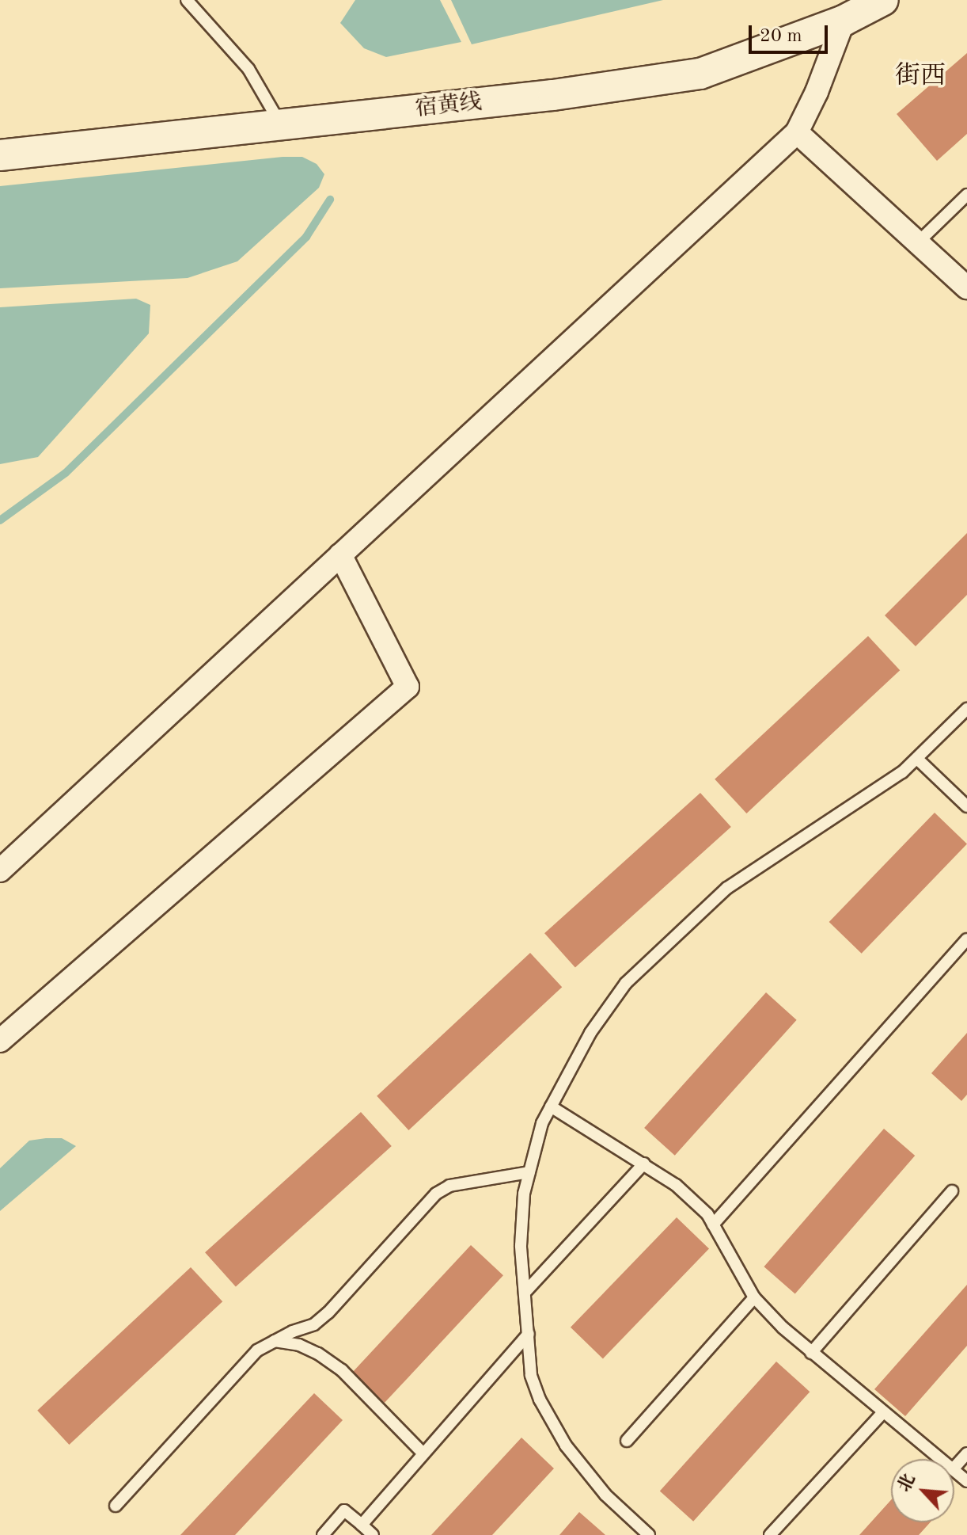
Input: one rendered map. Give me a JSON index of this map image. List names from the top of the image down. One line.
{"streets":{"main road":["宿黄线"]},"districts":["街西"],"scale_bar":"20 m","north":"top left"}
